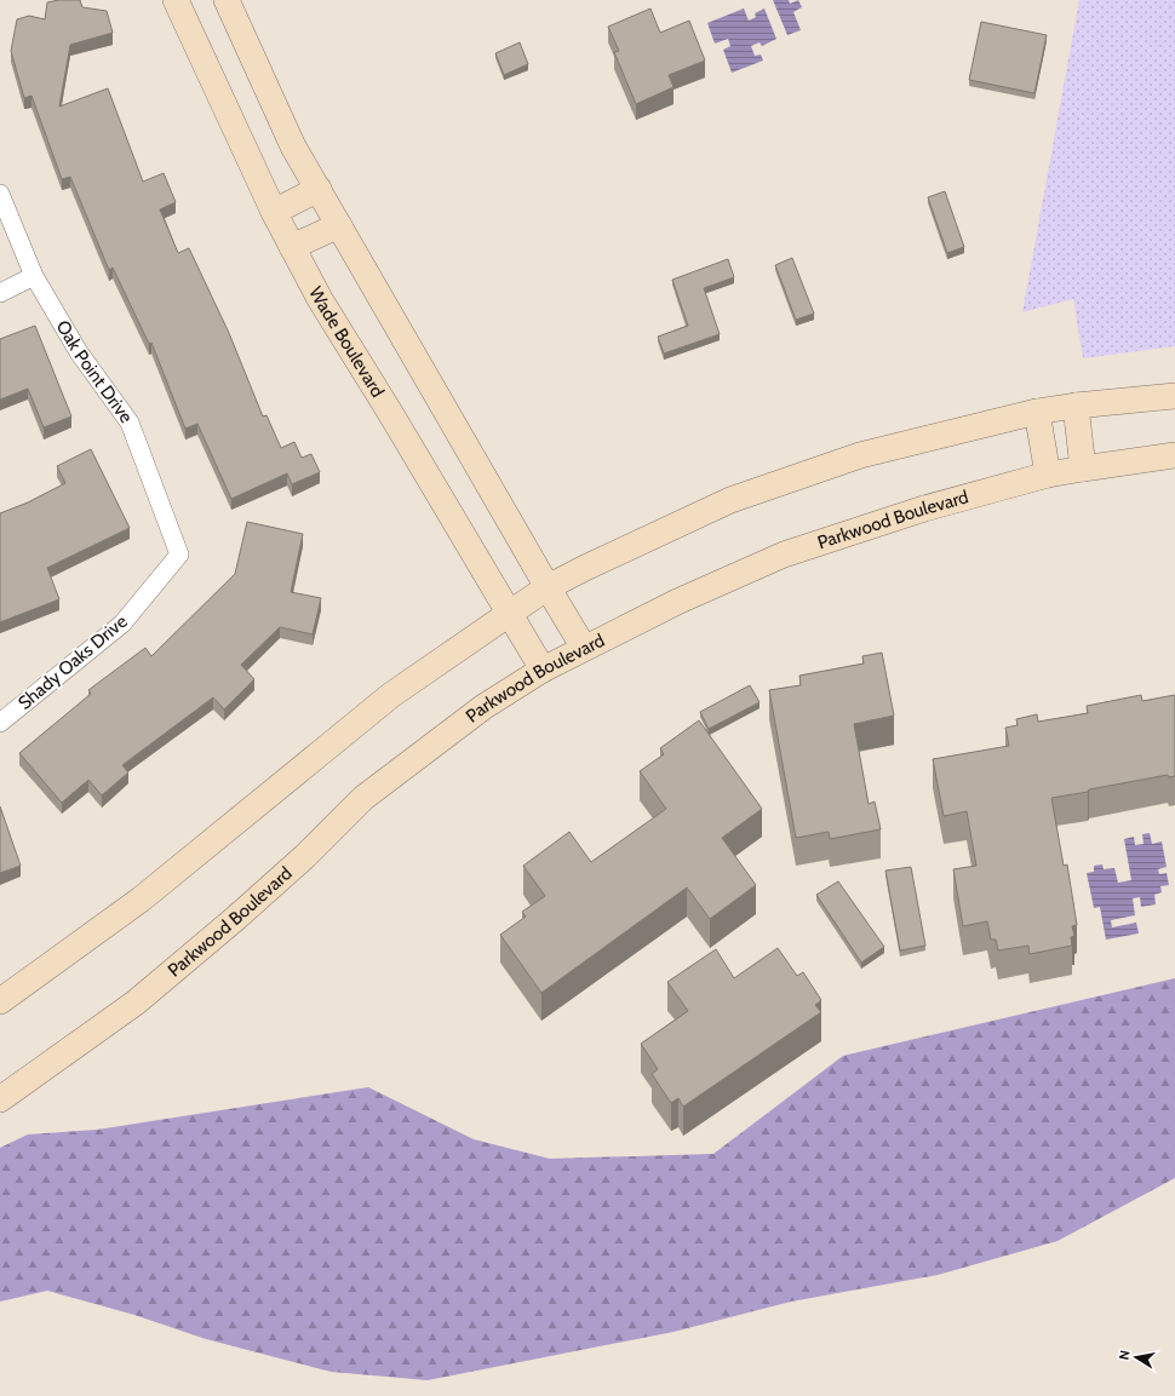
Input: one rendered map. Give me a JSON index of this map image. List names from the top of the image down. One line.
{"streets":{"main road":["Wade Boulevard","Parkwood Boulevard"],"street":["Oak Point Drive","Shady Oaks Drive"]},"crossings":[["Wade Boulevard","Parkwood Boulevard"],["Oak Point Drive","Shady Oaks Drive"]],"north":"left"}
